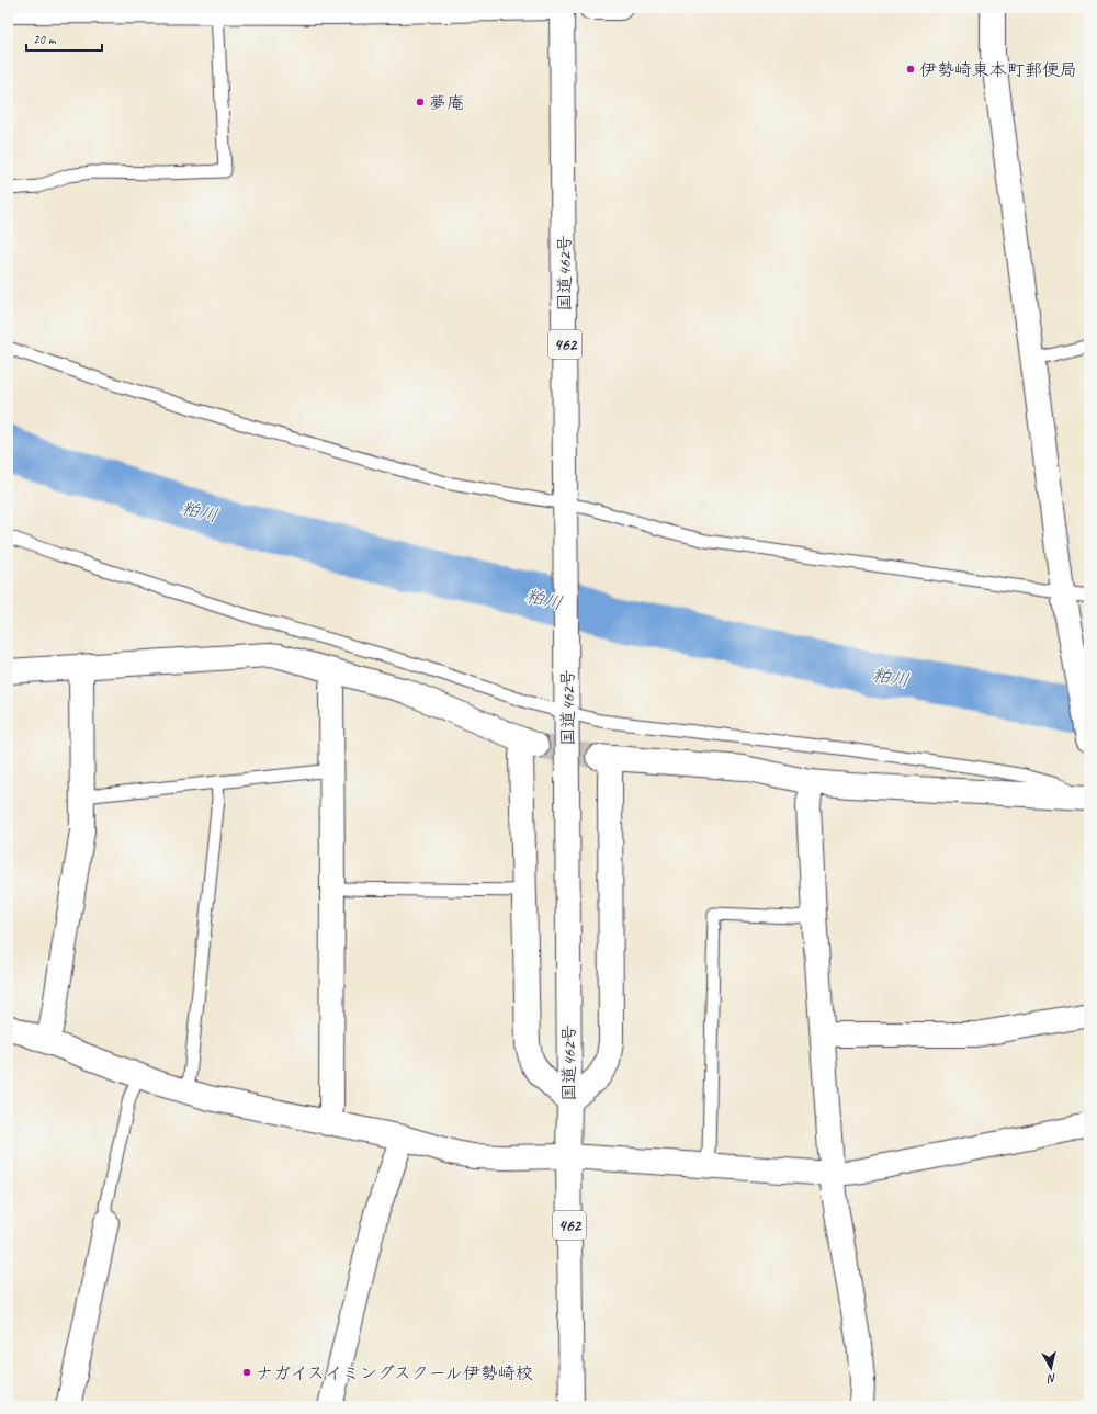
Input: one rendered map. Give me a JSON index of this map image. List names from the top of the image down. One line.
{"streets":{"main road":["国道462号","462"]},"water":["粕川"],"places":["伊勢崎東本町郵便局","夢庵","ナガイスイミングスクール伊勢崎校"],"scale_bar":"20 m","north":"bottom"}
